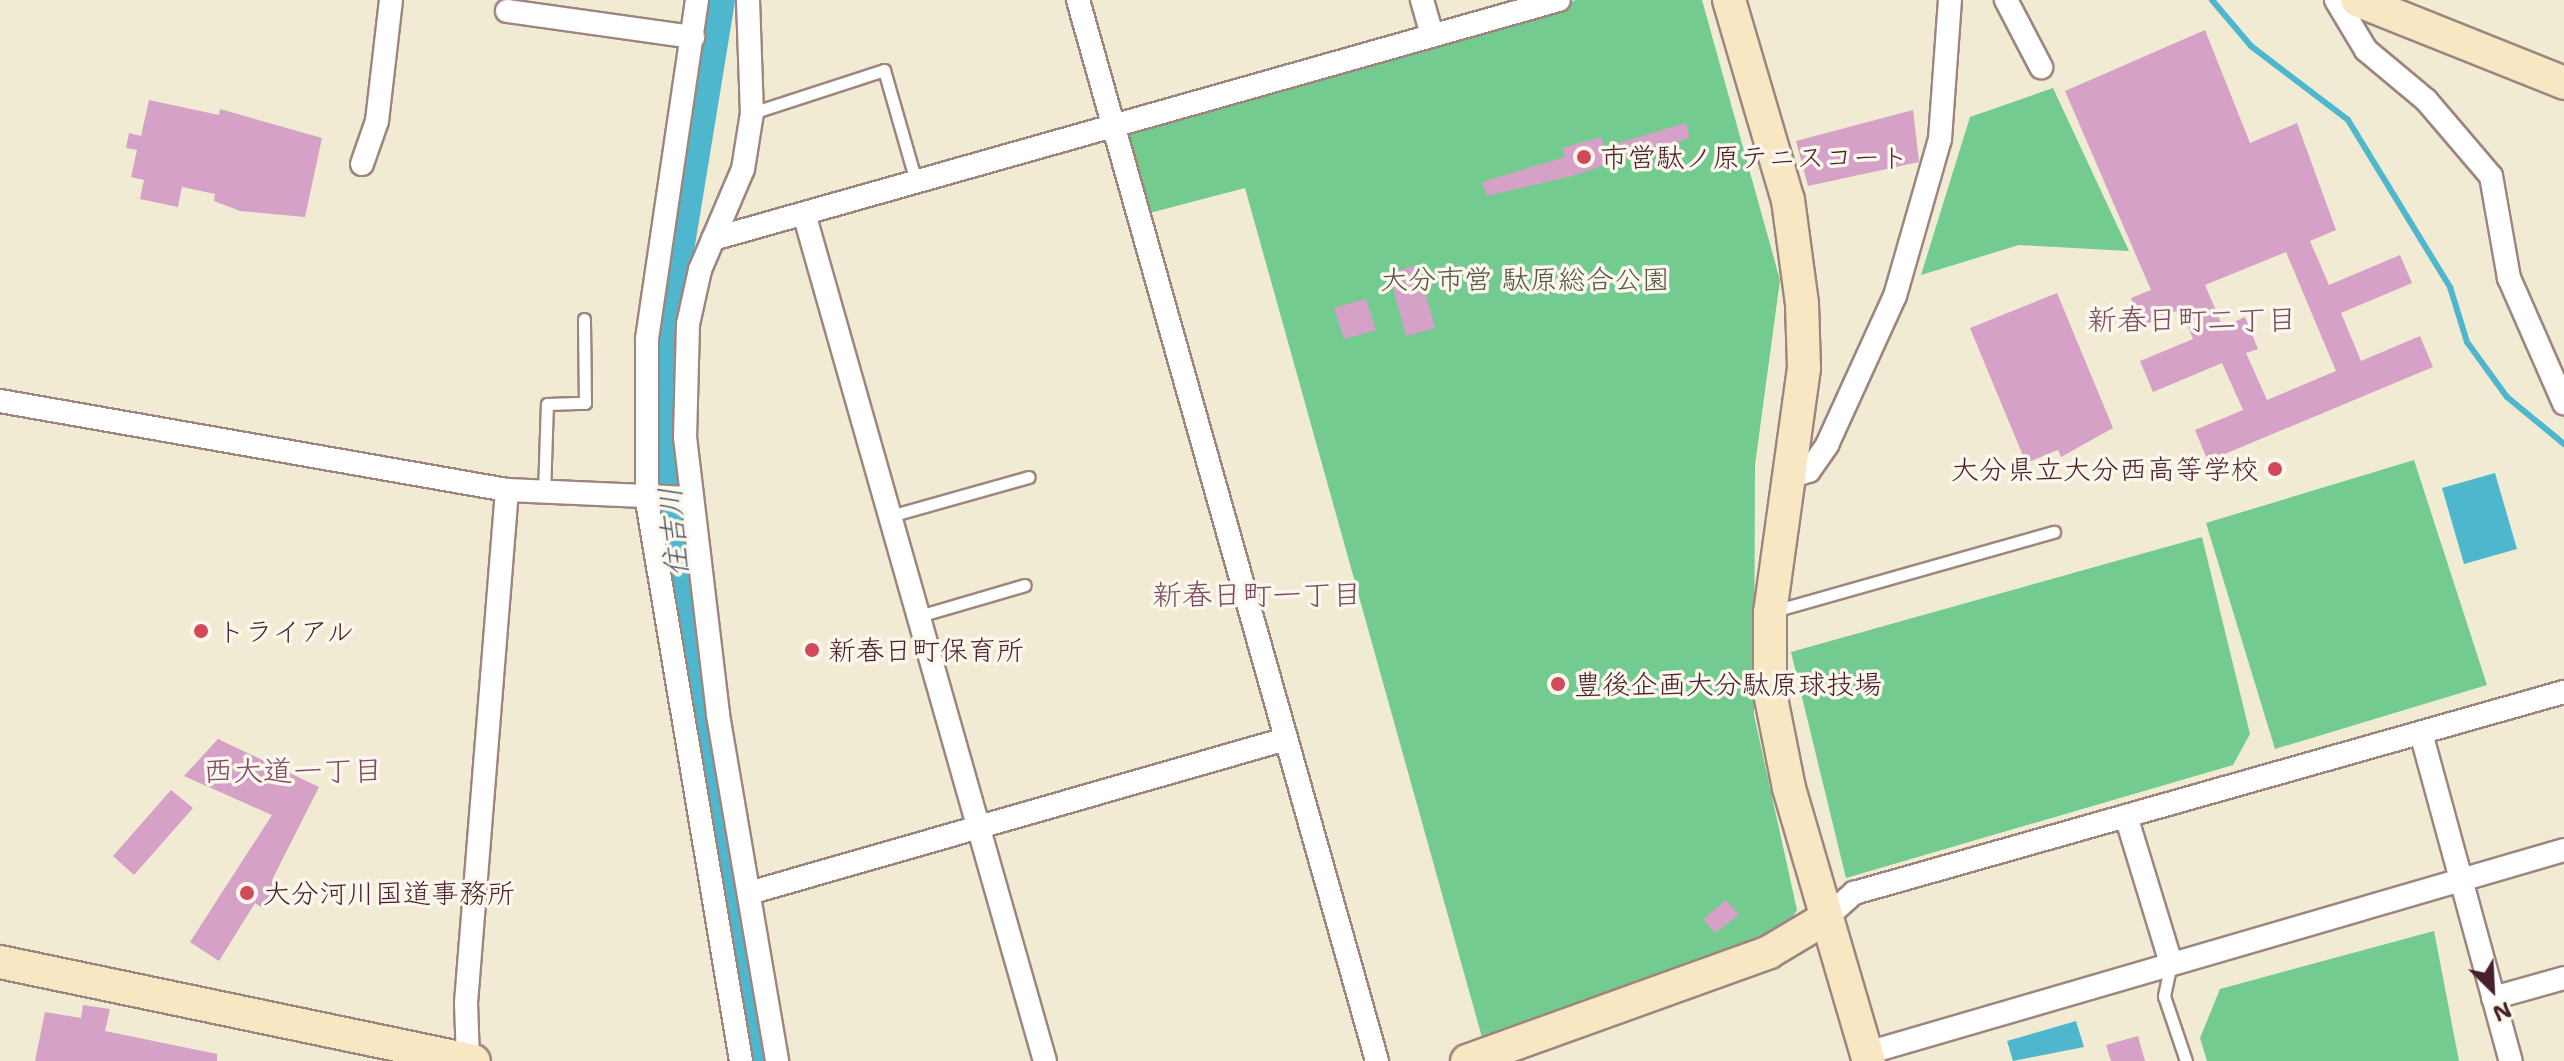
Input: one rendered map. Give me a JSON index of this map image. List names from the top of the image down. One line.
{"districts":["新春日町二丁目","新春日町一丁目","西大道一丁目"],"water":["住吉川"],"parks":["大分市営 駄原総合公園"],"places":["市営駄ノ原テニスコート","大分県立大分西高等学校","トライアル","新春日町保育所","豊後企画大分駄原球技場","大分河川国道事務所"],"north":"bottom right"}
